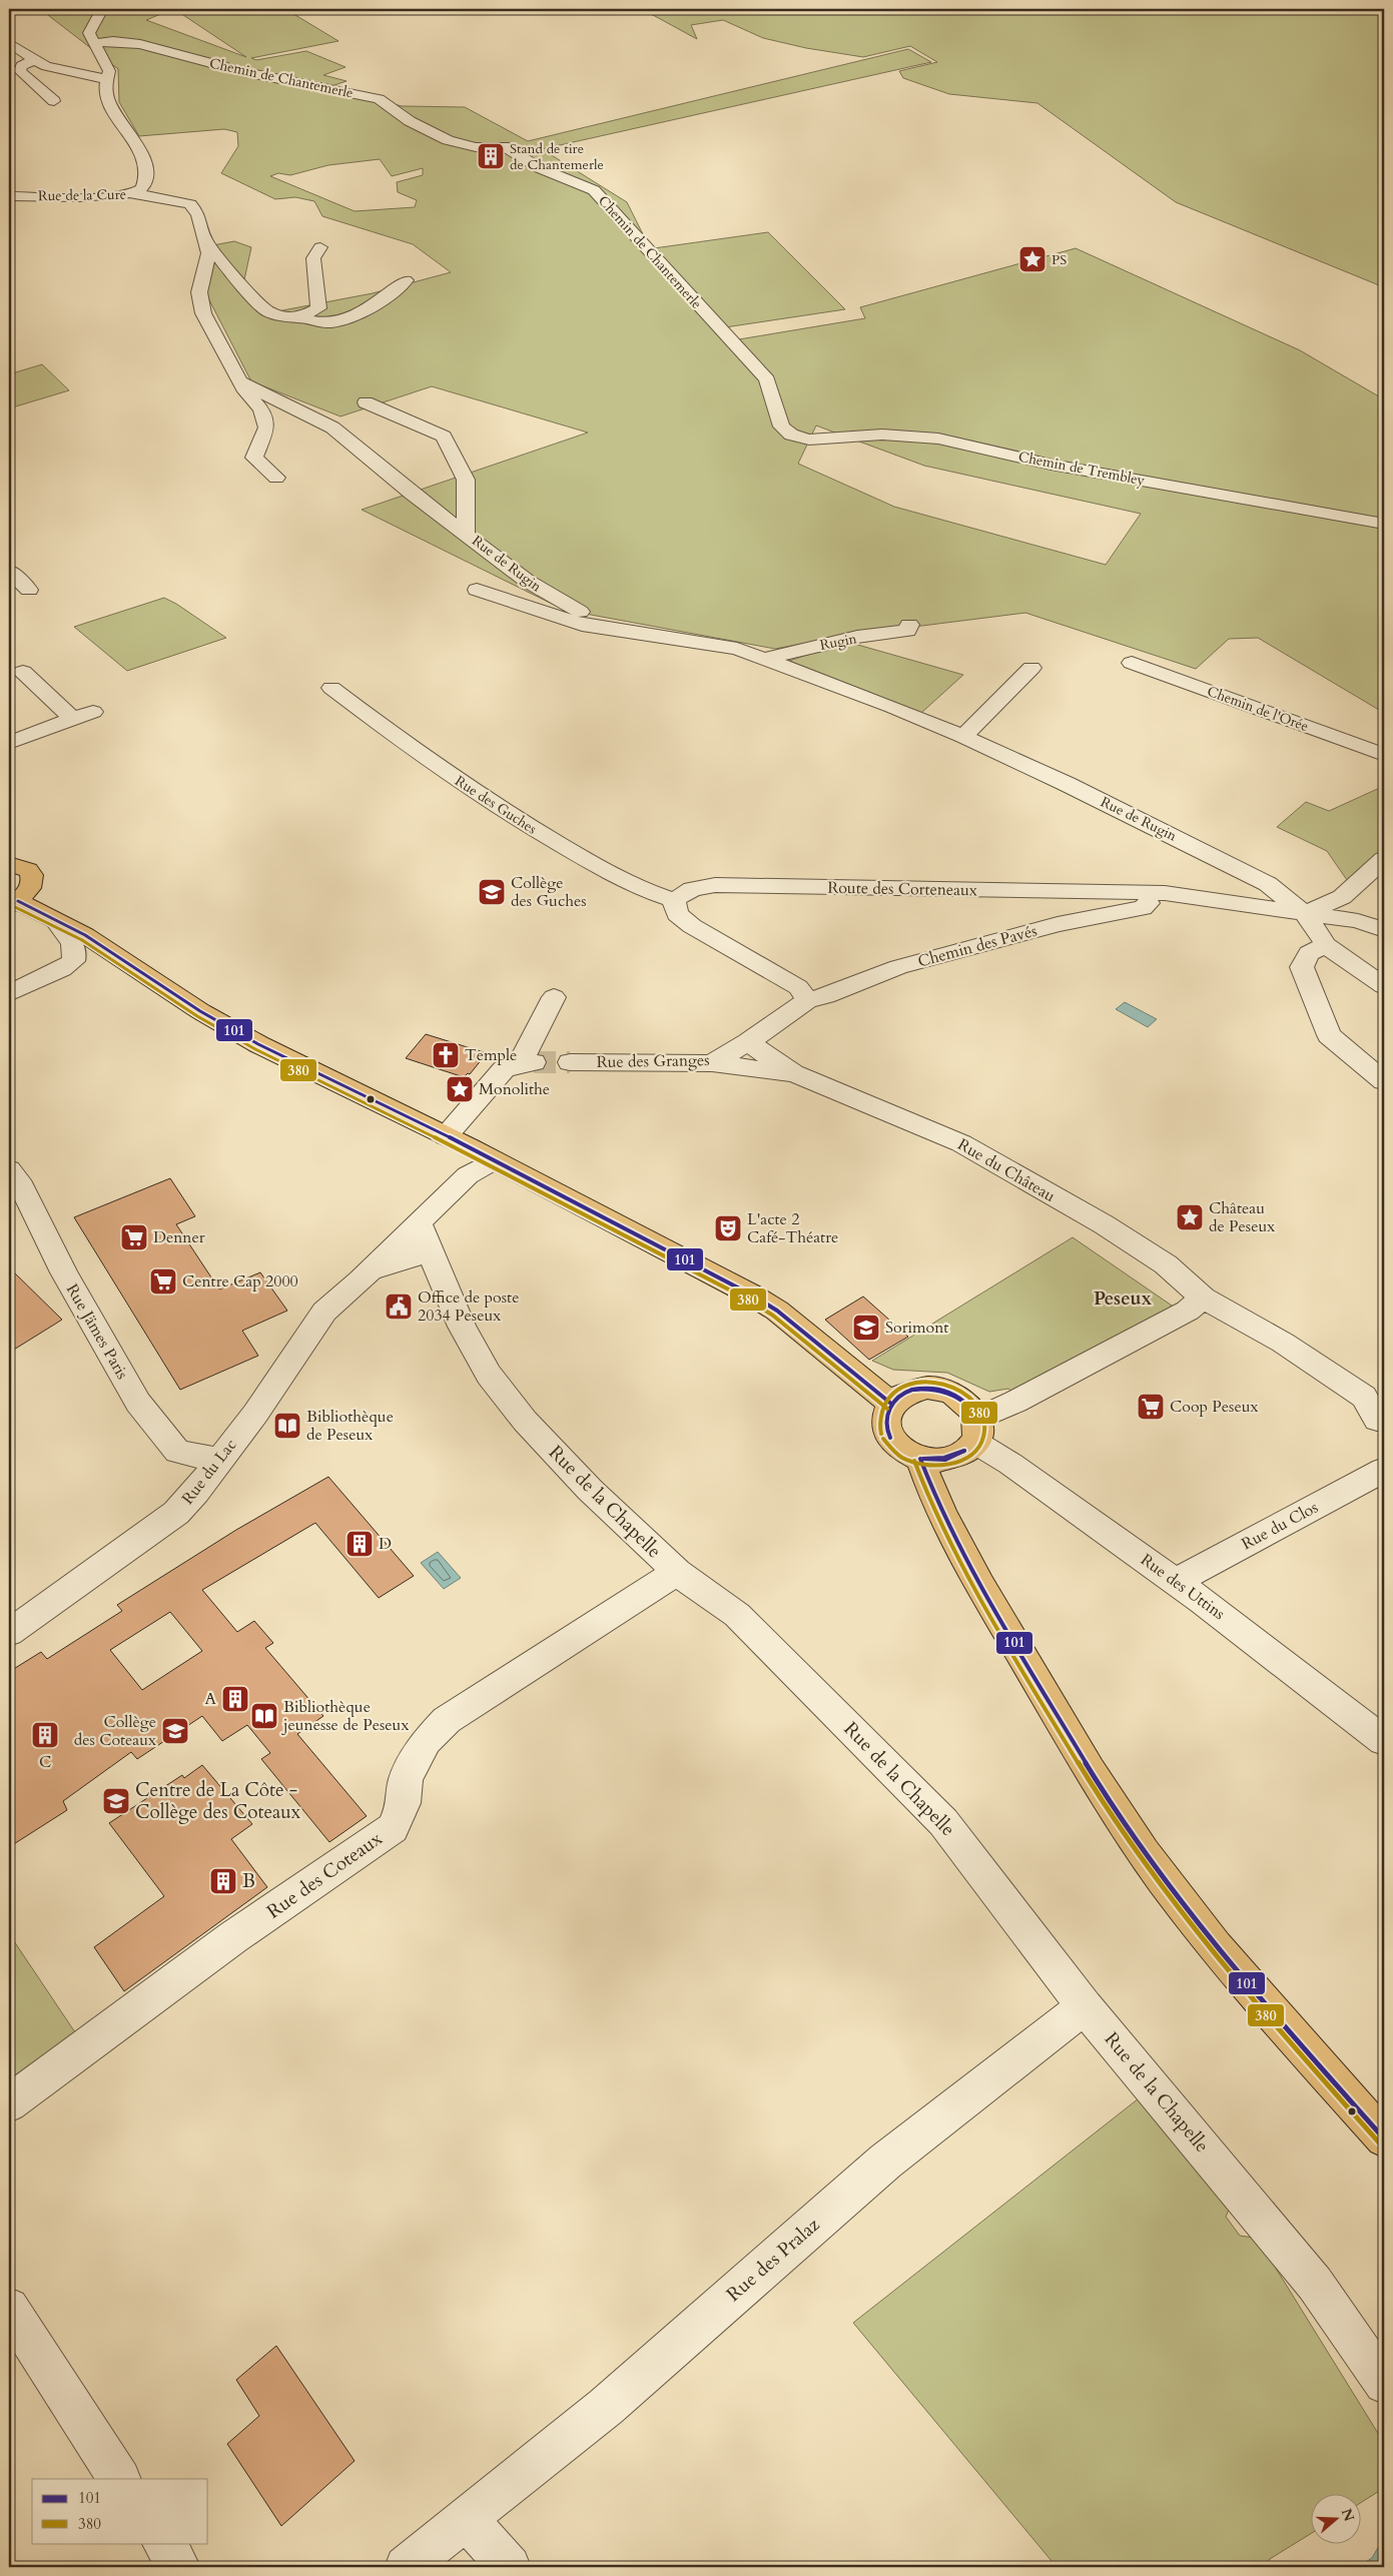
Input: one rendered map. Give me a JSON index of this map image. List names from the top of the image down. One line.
{"streets":{"street":["Chemin de Chantemerle","Rue de la Cure","Chemin de Trembley","Rue de Rugin","Rugin","Chemin de l'Orée","Rue des Guches","Route des Corteneaux","Chemin des Pavés","Rue des Granges","Rue du Château","Rue Jämes Paris","Rue du Lac","Rue de la Chapelle","Rue du Clos","Rue des Uttins","Rue des Coteaux","Rue des Pralaz"]},"crossings":[["Chemin de Chantemerle","Rue de la Cure"],["Chemin de Chantemerle","Chemin de Trembley"],["Rue de Rugin","Rugin"],["Rue de Rugin","Route des Corteneaux"],["Rue des Guches","Route des Corteneaux"],["Chemin des Pavés","Rue des Granges"],["Rue des Granges","Rue du Château"],["Rue Jämes Paris","Rue du Lac"],["Rue du Lac","Rue de la Chapelle"],["Rue de la Chapelle","Rue des Coteaux"],["Rue de la Chapelle","Rue des Pralaz"],["Rue du Clos","Rue des Uttins"]],"districts":["Peseux"],"places":{"building":["Stand de tire de Chantemerle","D","A","C","B"],"place":["PS","Monolithe","Château de Peseux"],"school or university":["Collège des Guches","Sorimont","Collège des Coteaux","Centre de La Côte - Collège des Coteaux"],"church":["Temple"],"theatre":["L'acte 2 Café-Théatre"],"supermarket":["Denner","Centre Cap 2000","Coop Peseux"],"public building":["Office de poste 2034 Peseux"],"library":["Bibliothèque de Peseux","Bibliothèque jeunesse de Peseux"]},"lines":["transit line 101","transit line 380"],"legend":["101","380"],"north":"right"}
